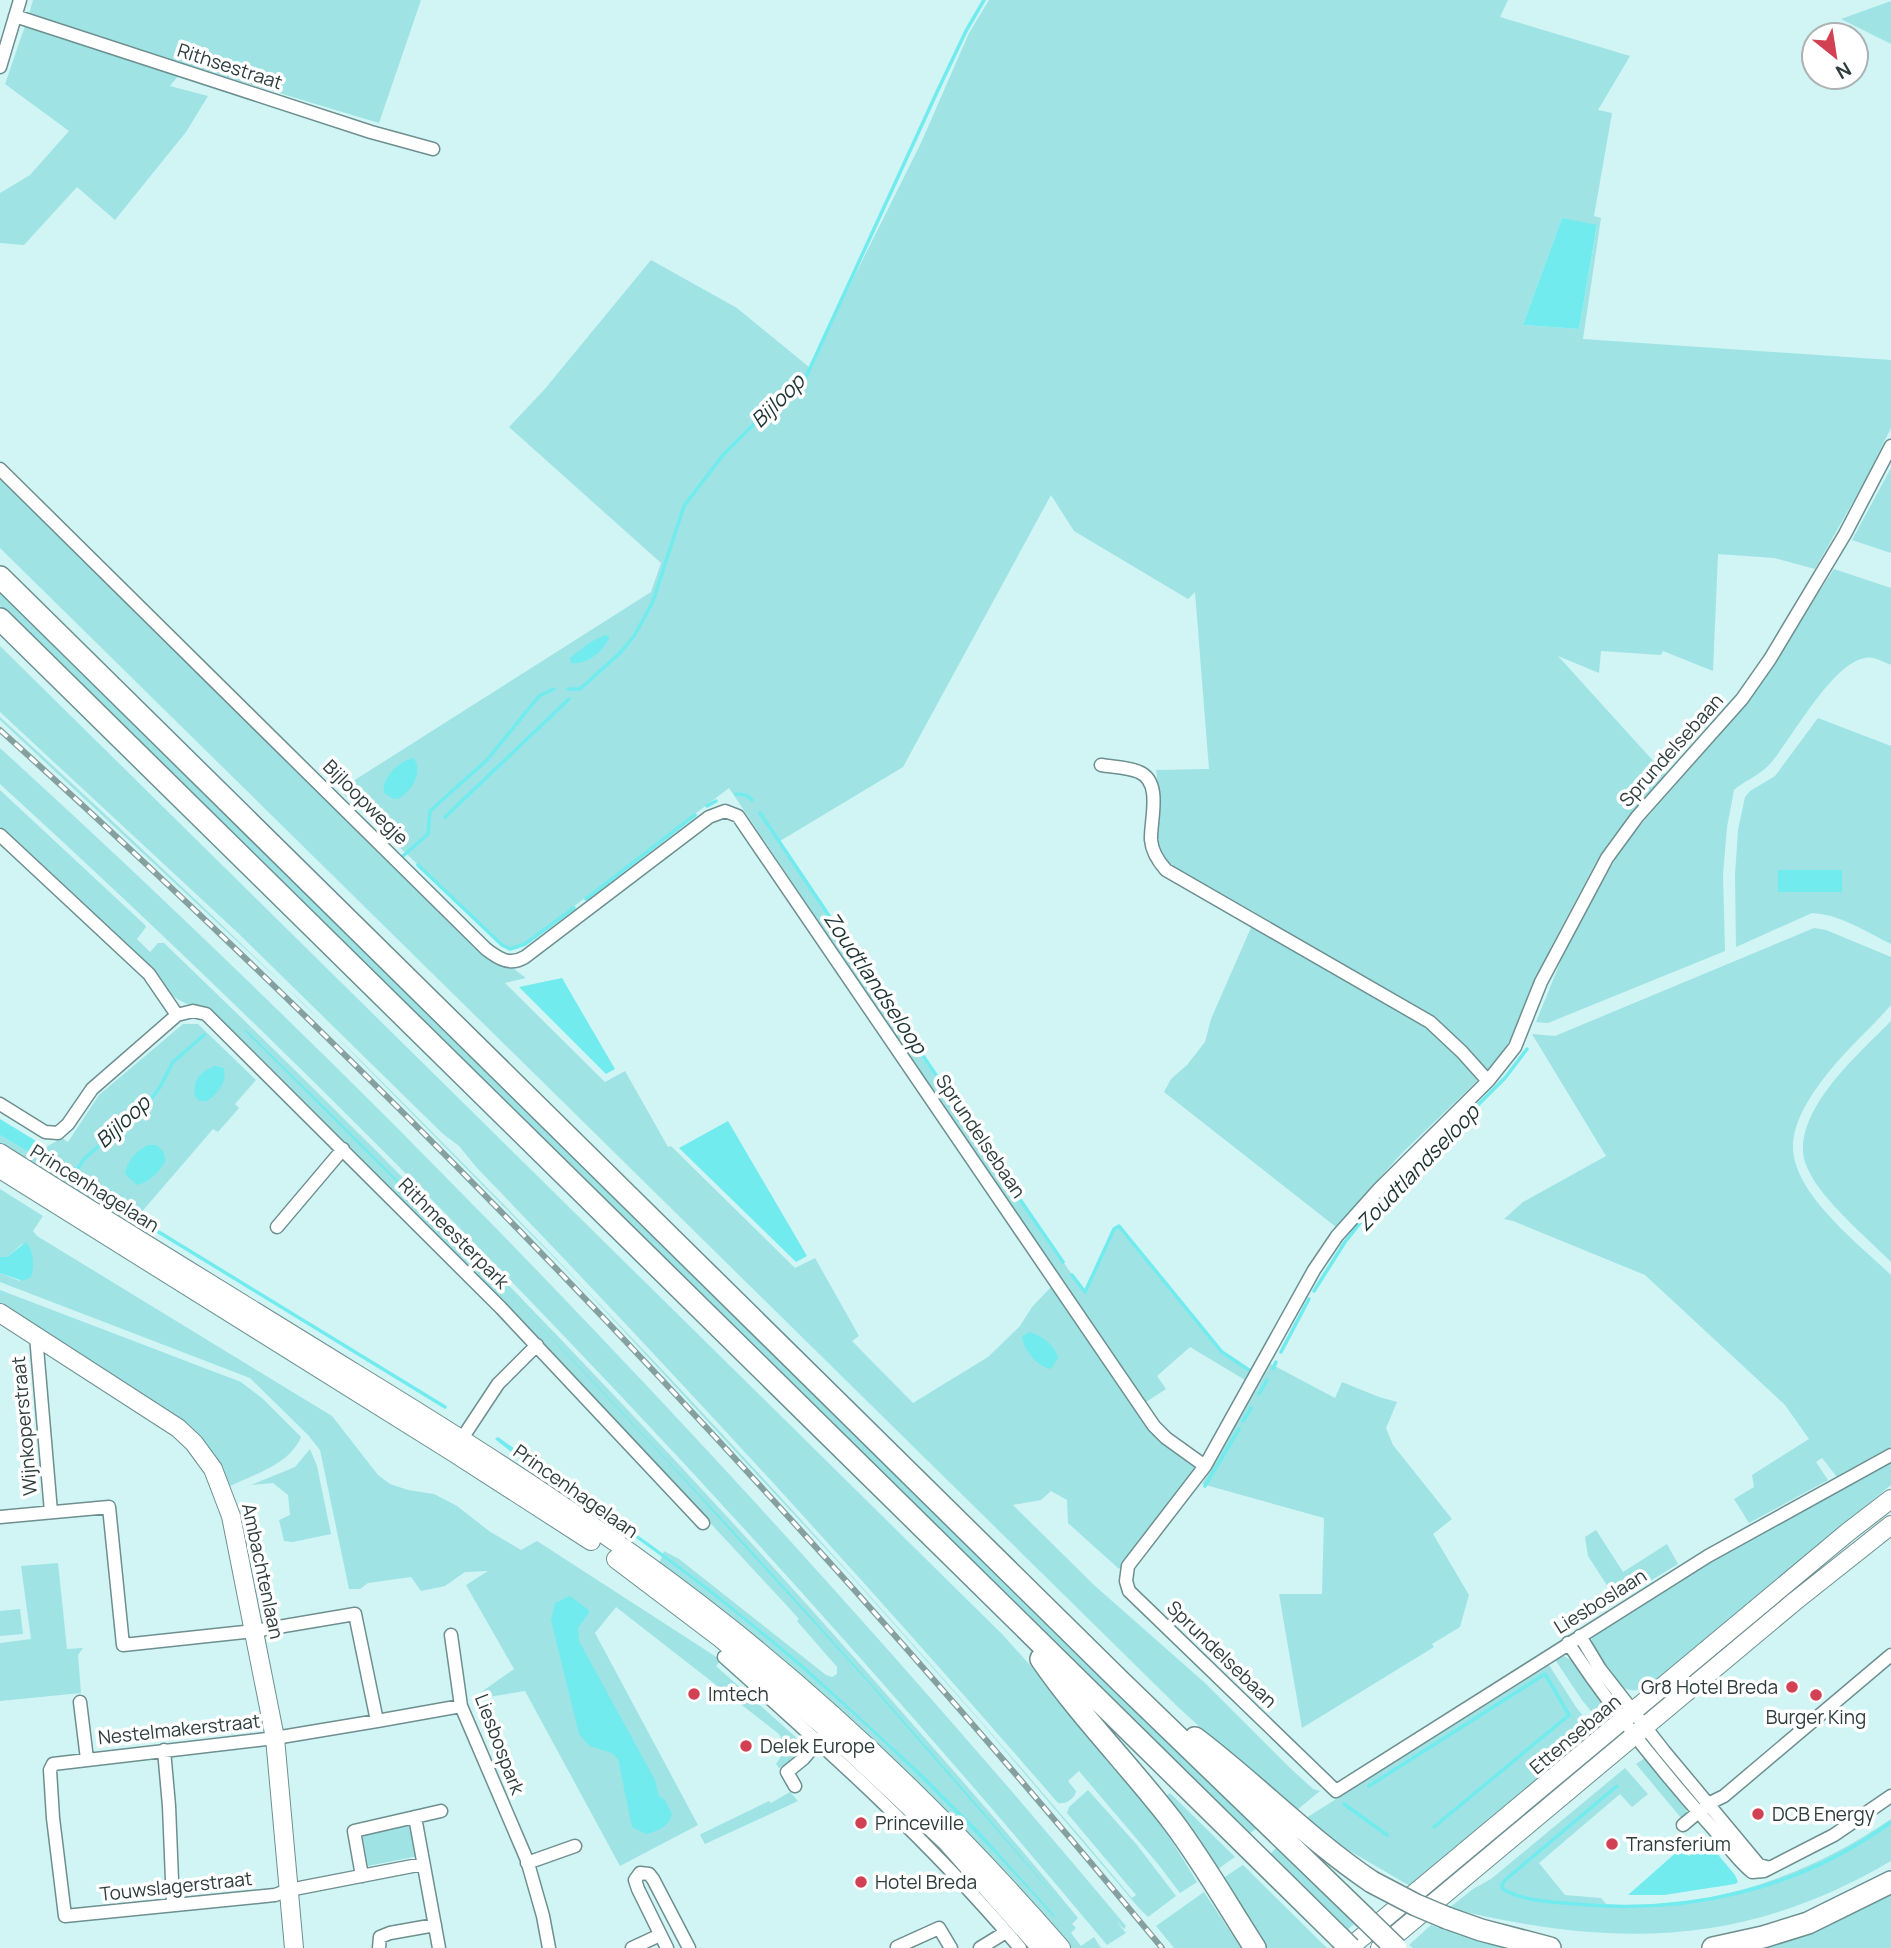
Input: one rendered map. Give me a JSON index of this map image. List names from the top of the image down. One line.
{"streets":{"main road":["Princenhagelaan","Ambachtenlaan","Ettensebaan"],"street":["Rithsestraat","Sprundelsebaan","Bijloopwegje","Rithmeesterpark","Wijnkoperstraat","Liesboslaan","Nestelmakerstraat","Liesbospark","Touwslagerstraat"]},"crossings":[["Sprundelsebaan","Bijloopwegje"],["Sprundelsebaan","Liesboslaan"],["Wijnkoperstraat","Ambachtenlaan"],["Ambachtenlaan","Nestelmakerstraat"],["Ambachtenlaan","Touwslagerstraat"],["Nestelmakerstraat","Liesbospark"],["Nestelmakerstraat","Touwslagerstraat"]],"water":["Bijloop","Zoudtlandseloop"],"places":["Gr8 Hotel Breda","Imtech","Burger King","Delek Europe","DCB Energy","Princeville","Transferium","Hotel Breda"],"north":"bottom right"}
